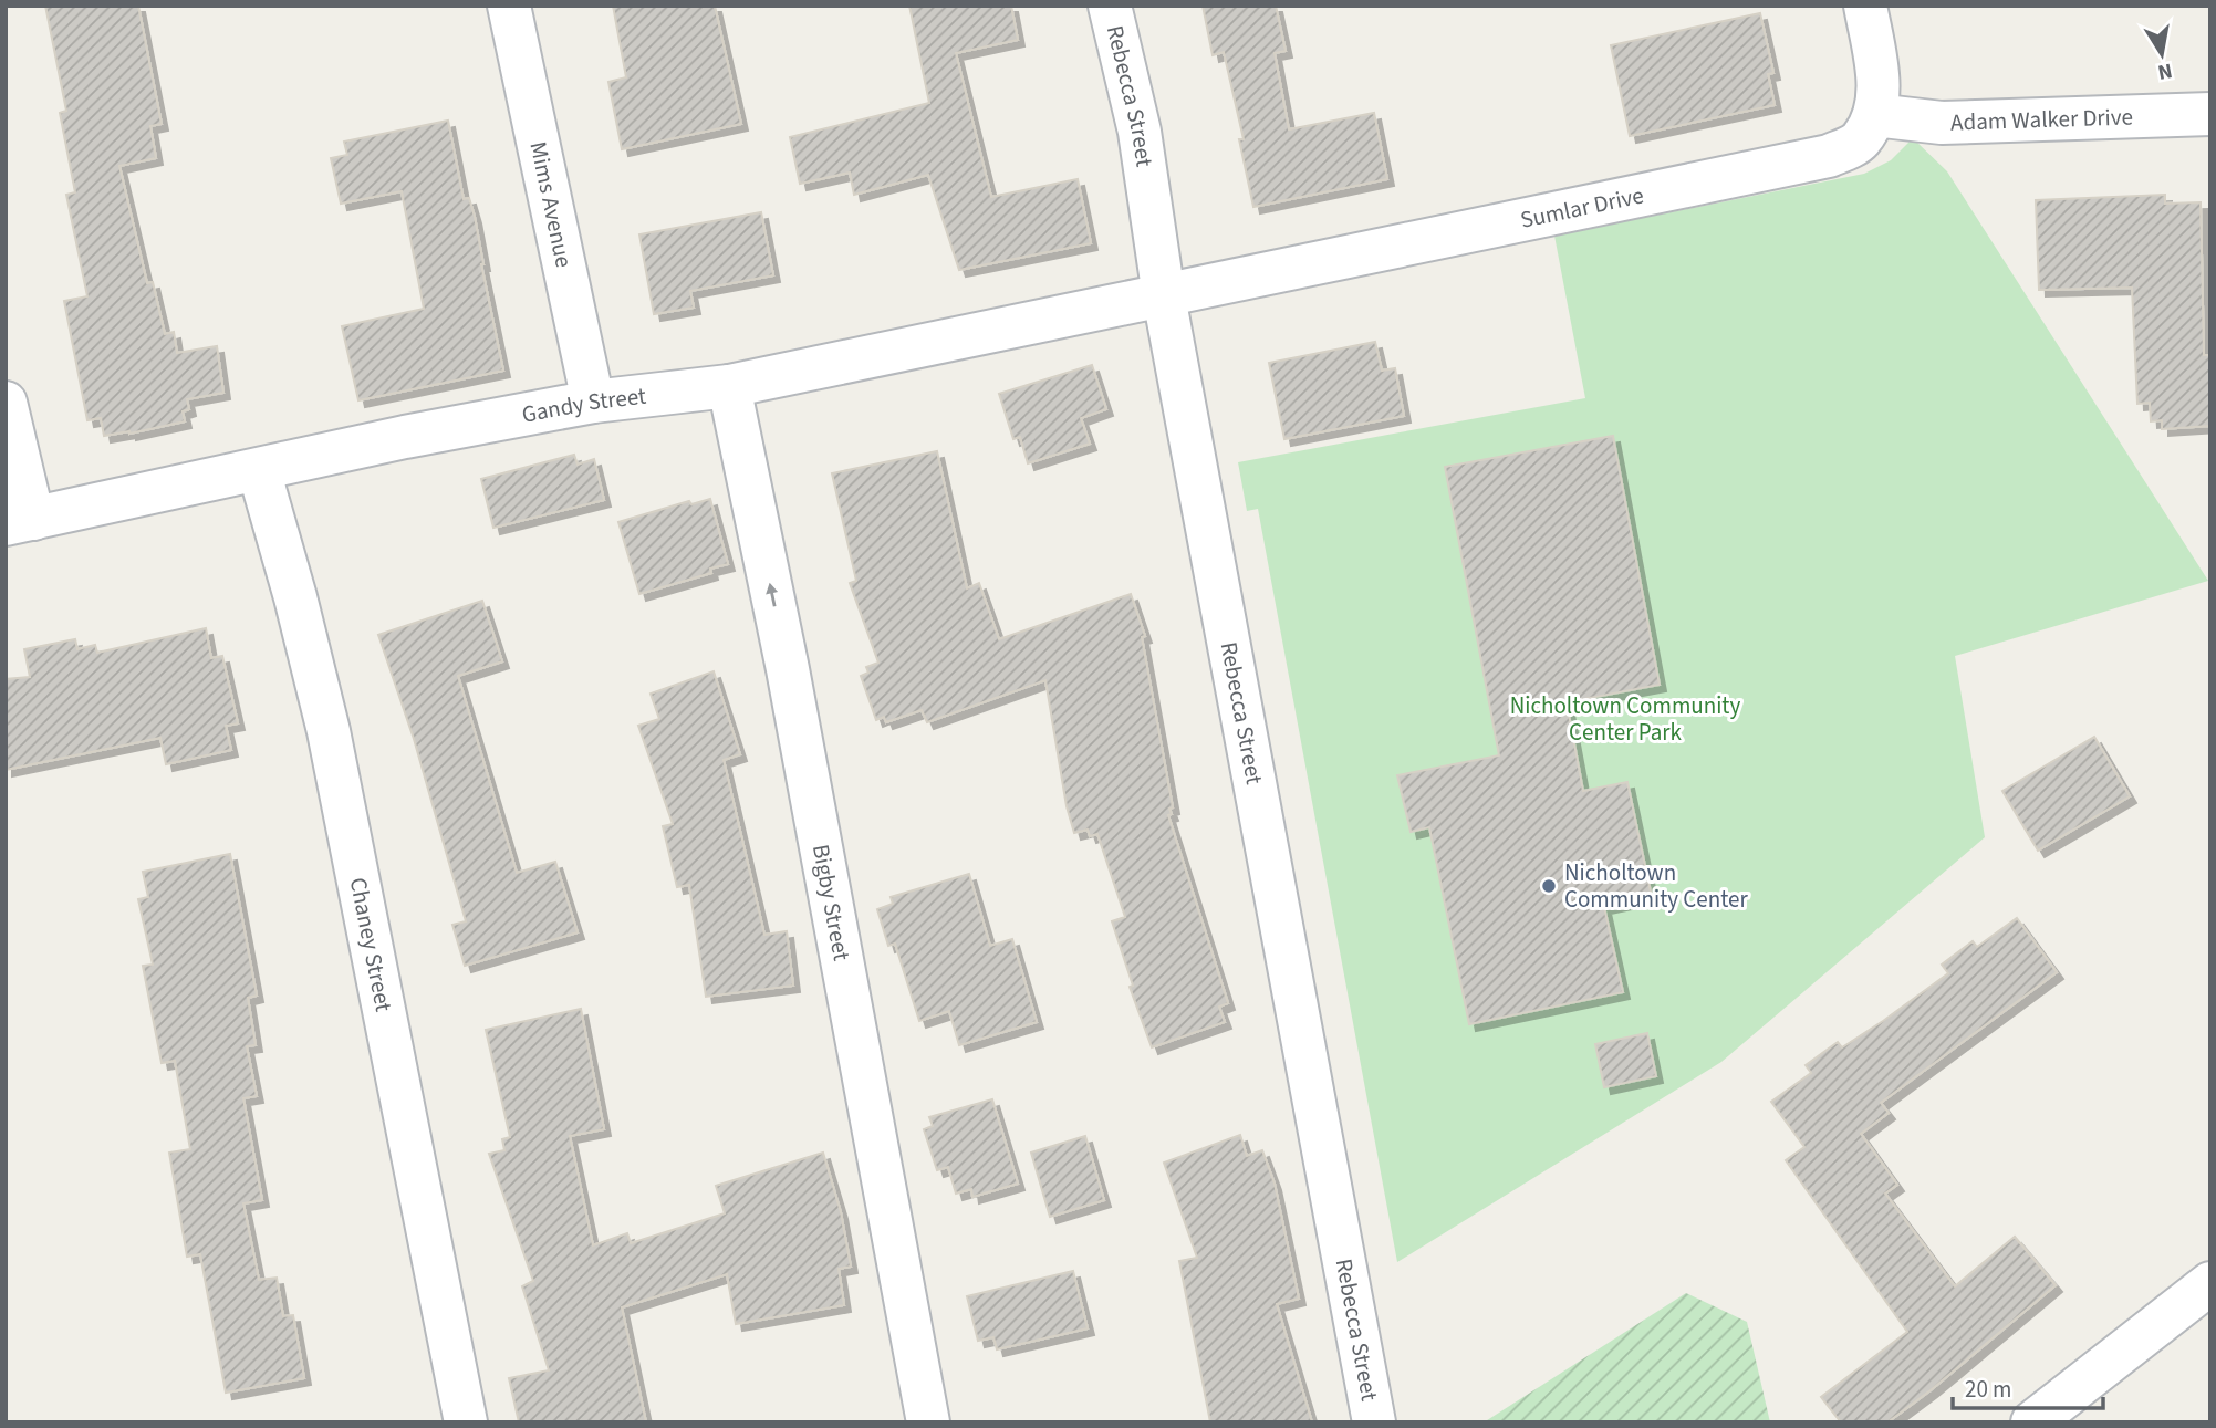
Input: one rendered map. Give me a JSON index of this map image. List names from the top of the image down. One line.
{"streets":{"street":["Rebecca Street","Adam Walker Drive","Mims Avenue","Sumlar Drive","Gandy Street","Bigby Street","Chaney Street"]},"crossings":[["Rebecca Street","Sumlar Drive"],["Rebecca Street","Gandy Street"],["Adam Walker Drive","Sumlar Drive"],["Mims Avenue","Gandy Street"],["Sumlar Drive","Gandy Street"],["Gandy Street","Bigby Street"],["Gandy Street","Chaney Street"]],"one_way":["Bigby Street"],"parks":["Nicholtown Community Center Park"],"places":["Nicholtown Community Center"],"scale_bar":"20 m","north":"bottom"}
